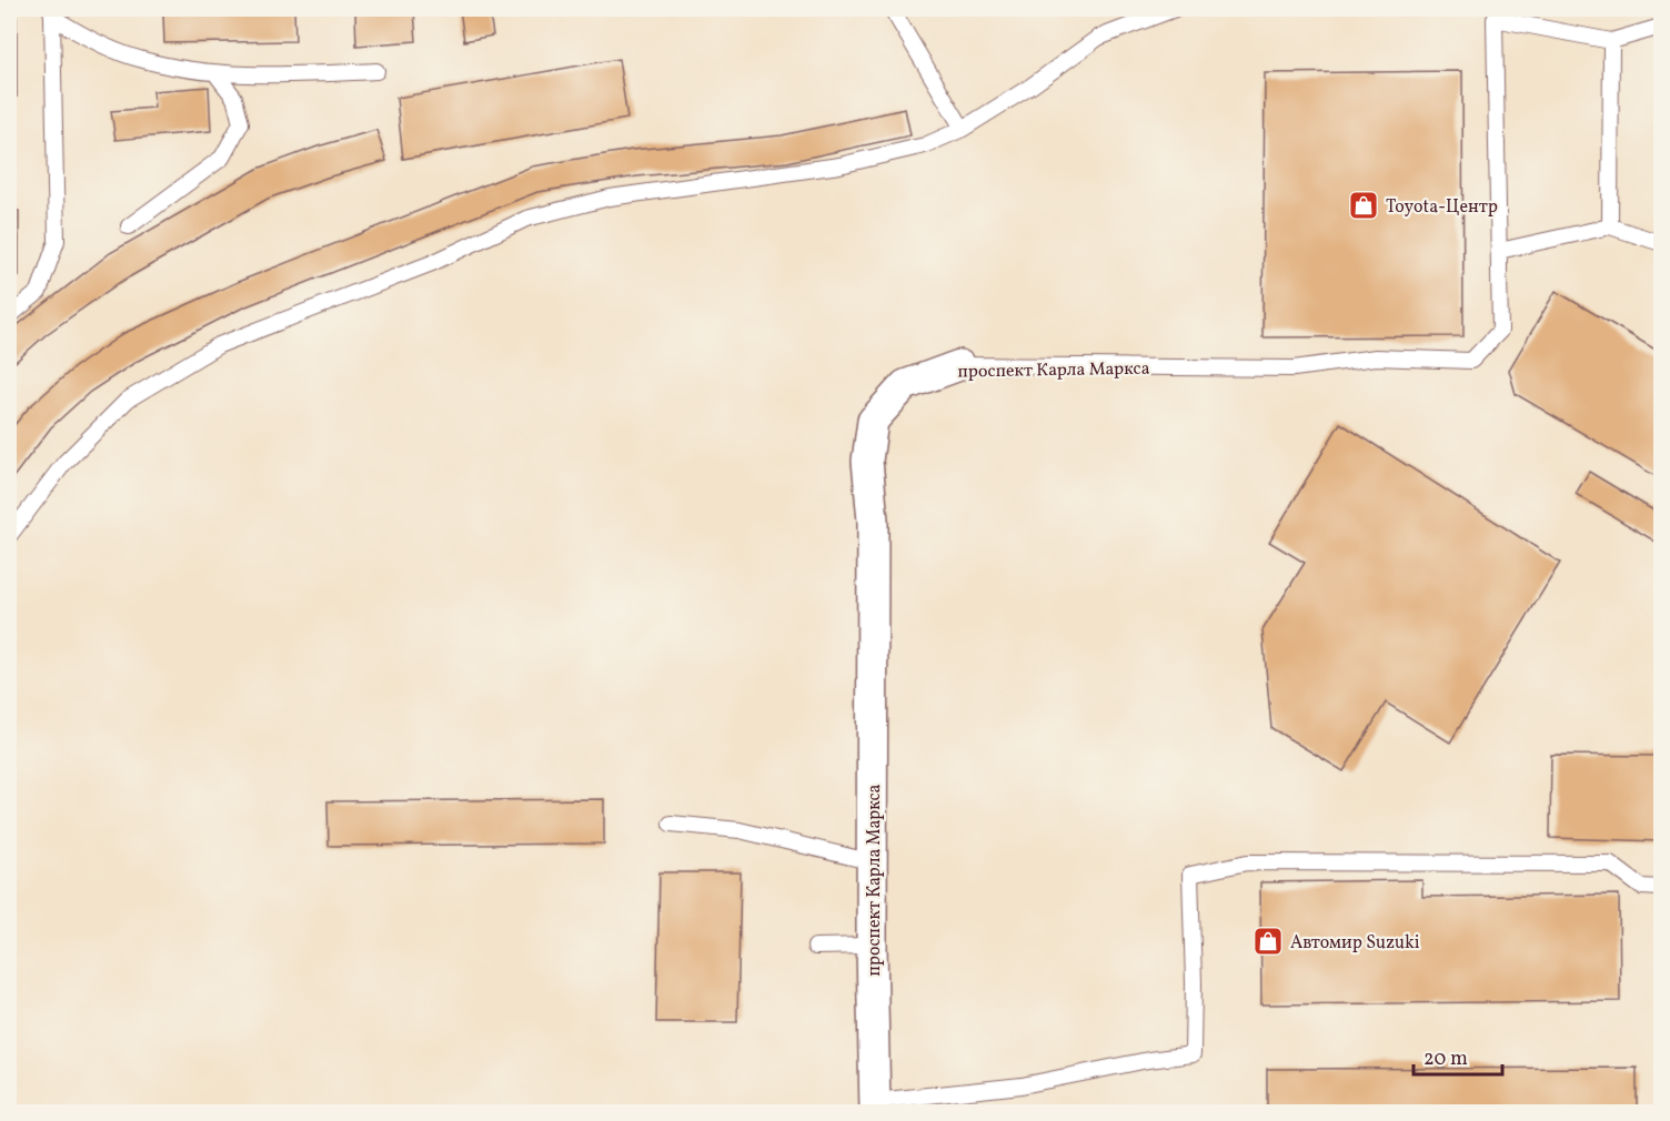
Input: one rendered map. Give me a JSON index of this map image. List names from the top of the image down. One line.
{"streets":{"street":["проспект Карла Маркса"]},"places":{"shop":["Toyota-Центр","Автомир Suzuki"]},"scale_bar":"20 m"}
